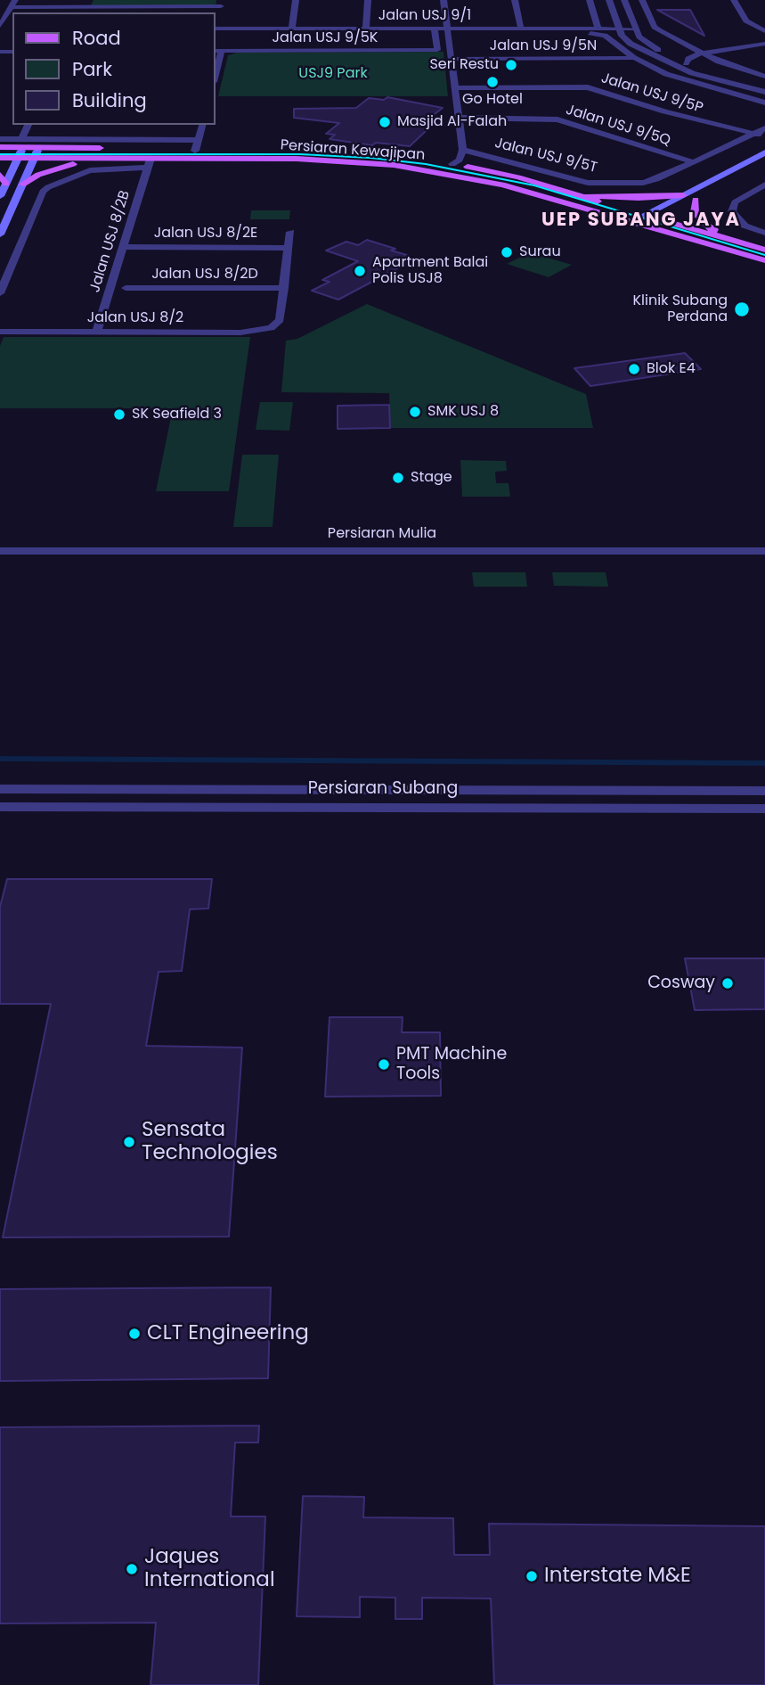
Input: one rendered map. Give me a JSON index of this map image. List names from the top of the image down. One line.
{"streets":{"main road":["Persiaran Kewajipan"],"street":["Jalan USJ 9/1","Jalan USJ 9/5K","Jalan USJ 9/5N","Jalan USJ 9/5P","Jalan USJ 9/5Q","Jalan USJ 9/5T","Jalan USJ 8/2E","Jalan USJ 8/2B","Jalan USJ 8/2D","Jalan USJ 8/2","Persiaran Mulia","Persiaran Subang"]},"crossings":[["Jalan USJ 9/1","Jalan USJ 9/5K"],["Jalan USJ 9/5P","Jalan USJ 9/5T"],["Jalan USJ 9/5Q","Jalan USJ 9/5T"],["Persiaran Kewajipan","Jalan USJ 8/2B"],["Jalan USJ 8/2E","Jalan USJ 8/2B"],["Jalan USJ 8/2B","Jalan USJ 8/2"],["Jalan USJ 8/2D","Jalan USJ 8/2"]],"districts":["UEP SUBANG JAYA"],"parks":["USJ9 Park"],"places":["Seri Restu","Go Hotel","Masjid Al-Falah","Surau","Apartment Balai Polis USJ8","Klinik Subang Perdana","Blok E4","SMK USJ 8","SK Seafield 3","Stage","Cosway","PMT Machine Tools","Sensata Technologies","CLT Engineering","Jaques International","Interstate M&E"],"legend":["Road","Park","Building"]}
